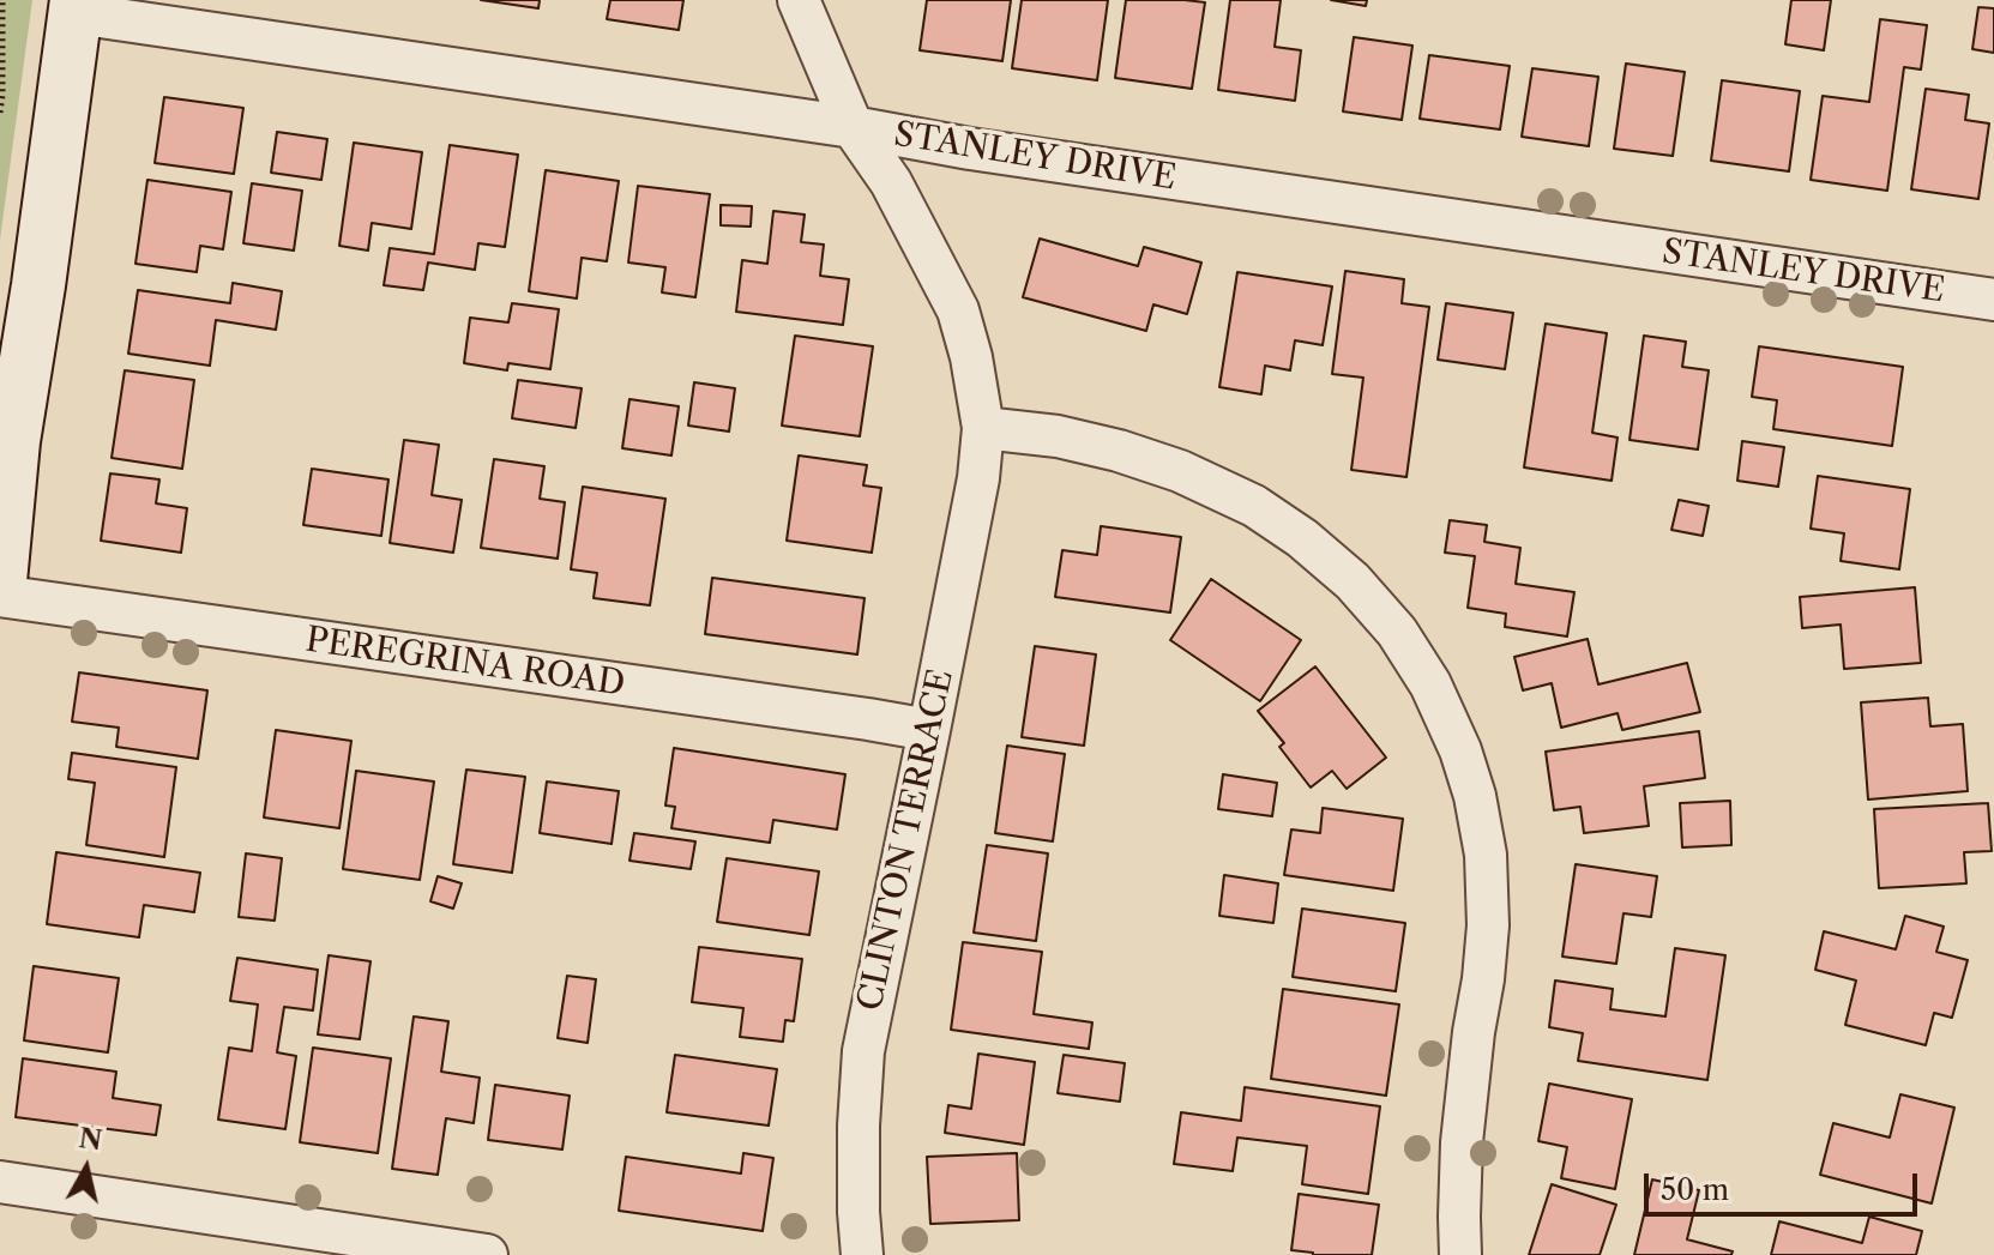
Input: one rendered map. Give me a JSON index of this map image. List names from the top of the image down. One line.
{"streets":{"street":["STANLEY DRIVE","PEREGRINA ROAD","CLINTON TERRACE"]},"crossings":[["STANLEY DRIVE","CLINTON TERRACE"],["PEREGRINA ROAD","CLINTON TERRACE"]],"scale_bar":"50 m","north":"top"}
